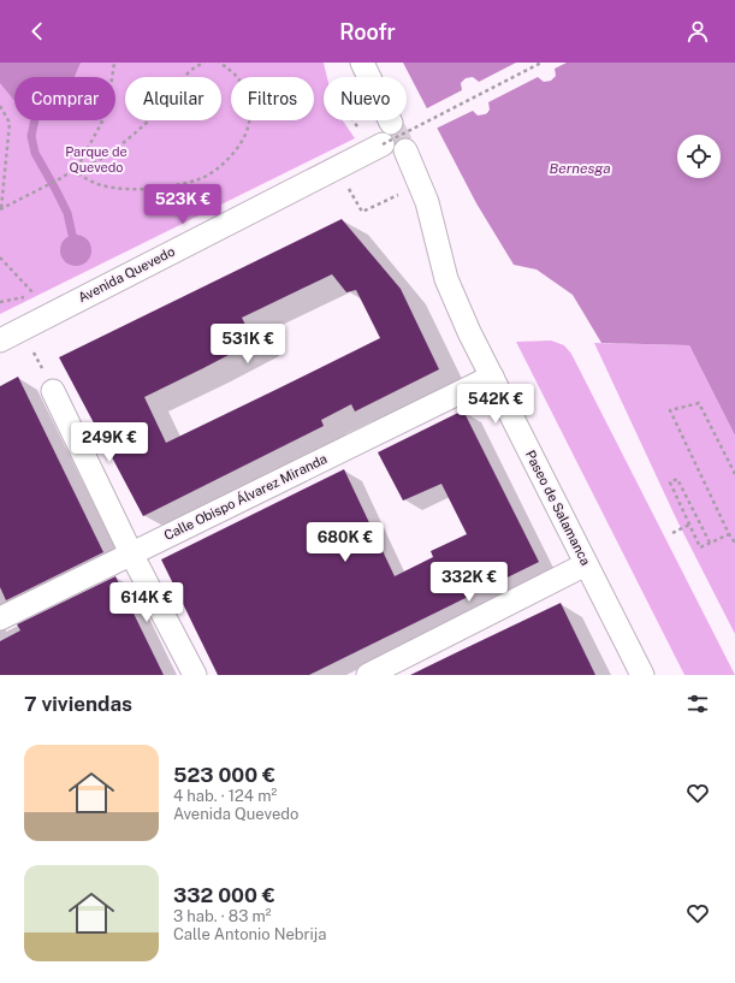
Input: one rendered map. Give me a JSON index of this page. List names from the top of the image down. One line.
{"streets":{"street":["Avenida Quevedo","Calle Obispo Álvarez Miranda","Paseo de Salamanca"]},"crossings":[["Calle Obispo Álvarez Miranda","Paseo de Salamanca"]],"water":["Bernesga"],"parks":["Parque de Quevedo"],"page":{"header":"Roofr","chip":["Comprar","Alquilar","Filtros","Nuevo"],"price":["523K €","531K €","542K €","249K €","680K €","332K €","614K €"],"heading":"7 viviendas","list":[{"name":"523 000 €","note":"4 hab. · 124 m² · Avenida Quevedo"},{"name":"332 000 €","note":"3 hab. · 83 m² · Calle Antonio Nebrija"}]}}
